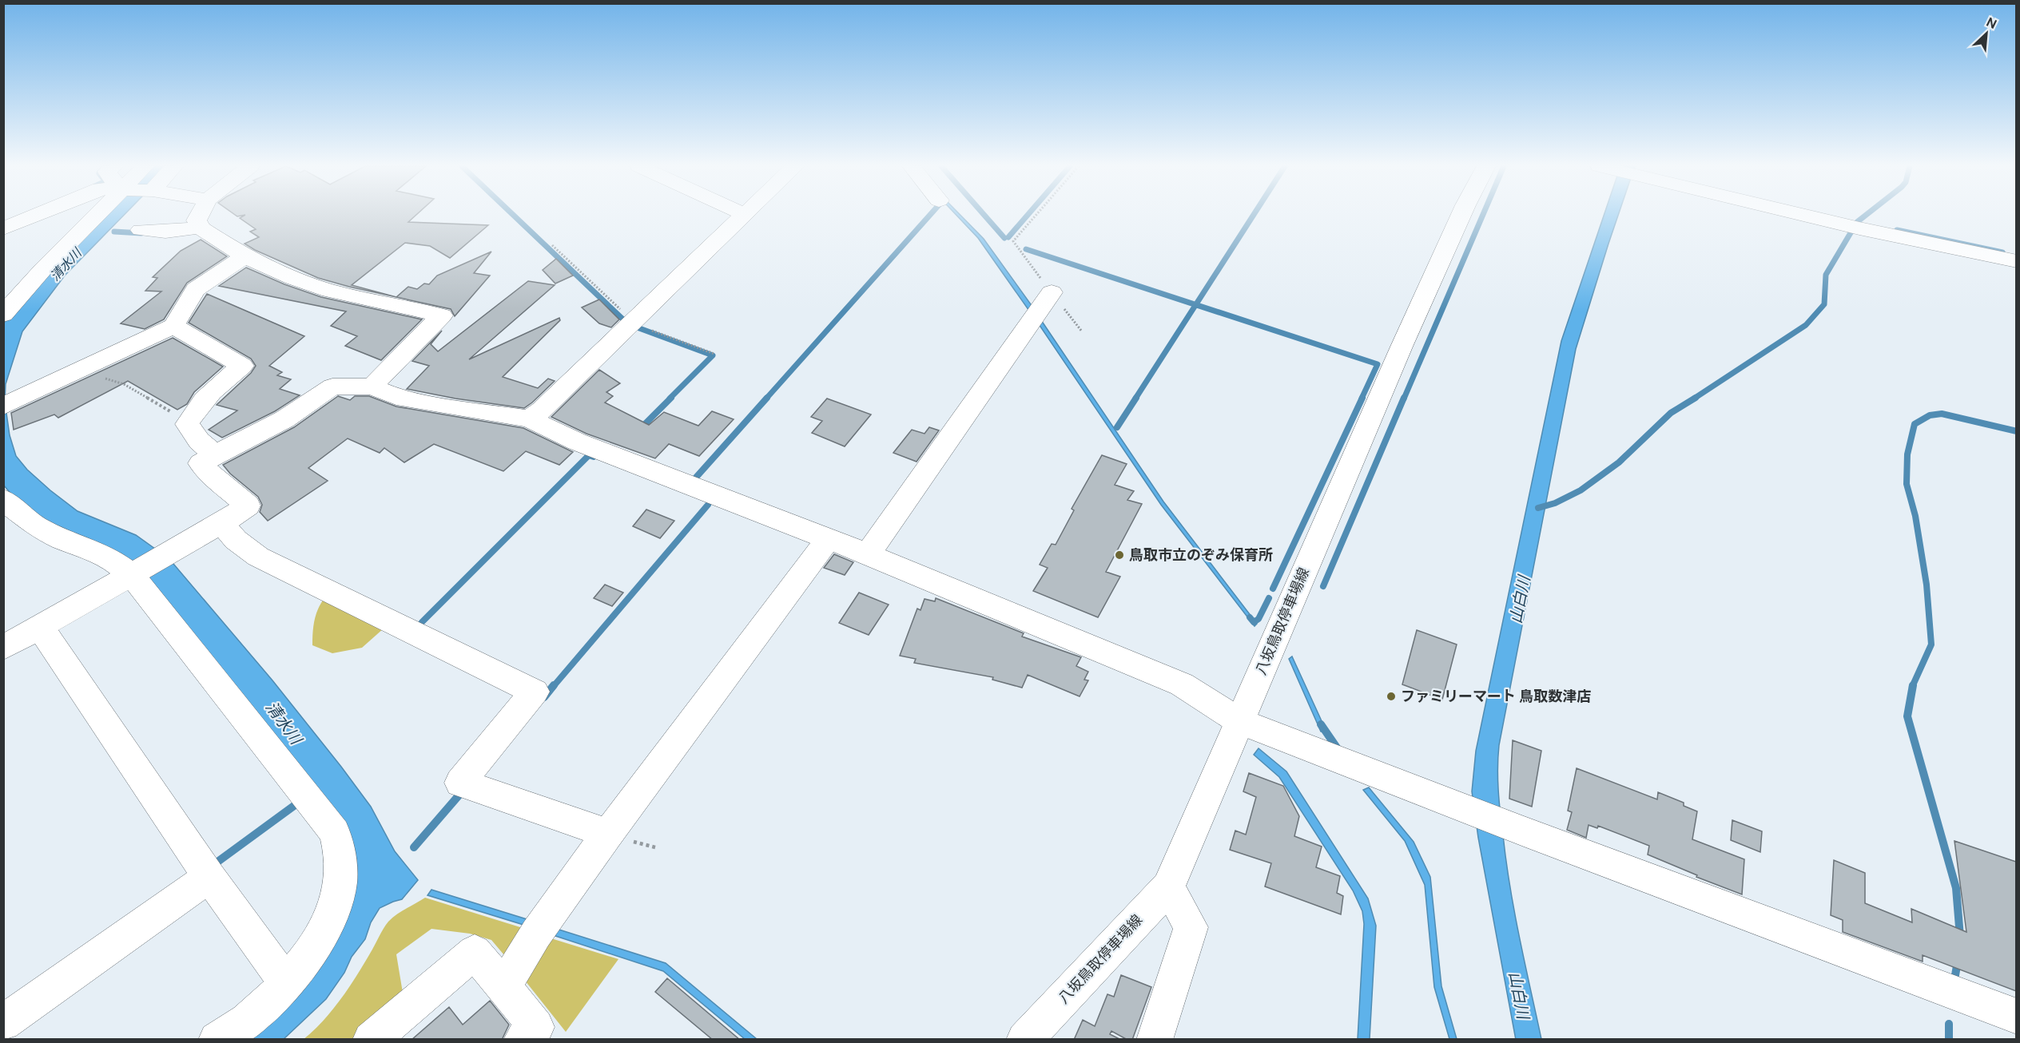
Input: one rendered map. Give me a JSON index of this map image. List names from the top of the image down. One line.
{"streets":{"street":["八坂鳥取停車場線"]},"water":["清水川","山白川"],"places":["鳥取市立のぞみ保育所","ファミリーマート 鳥取数津店"],"north":"top right"}
